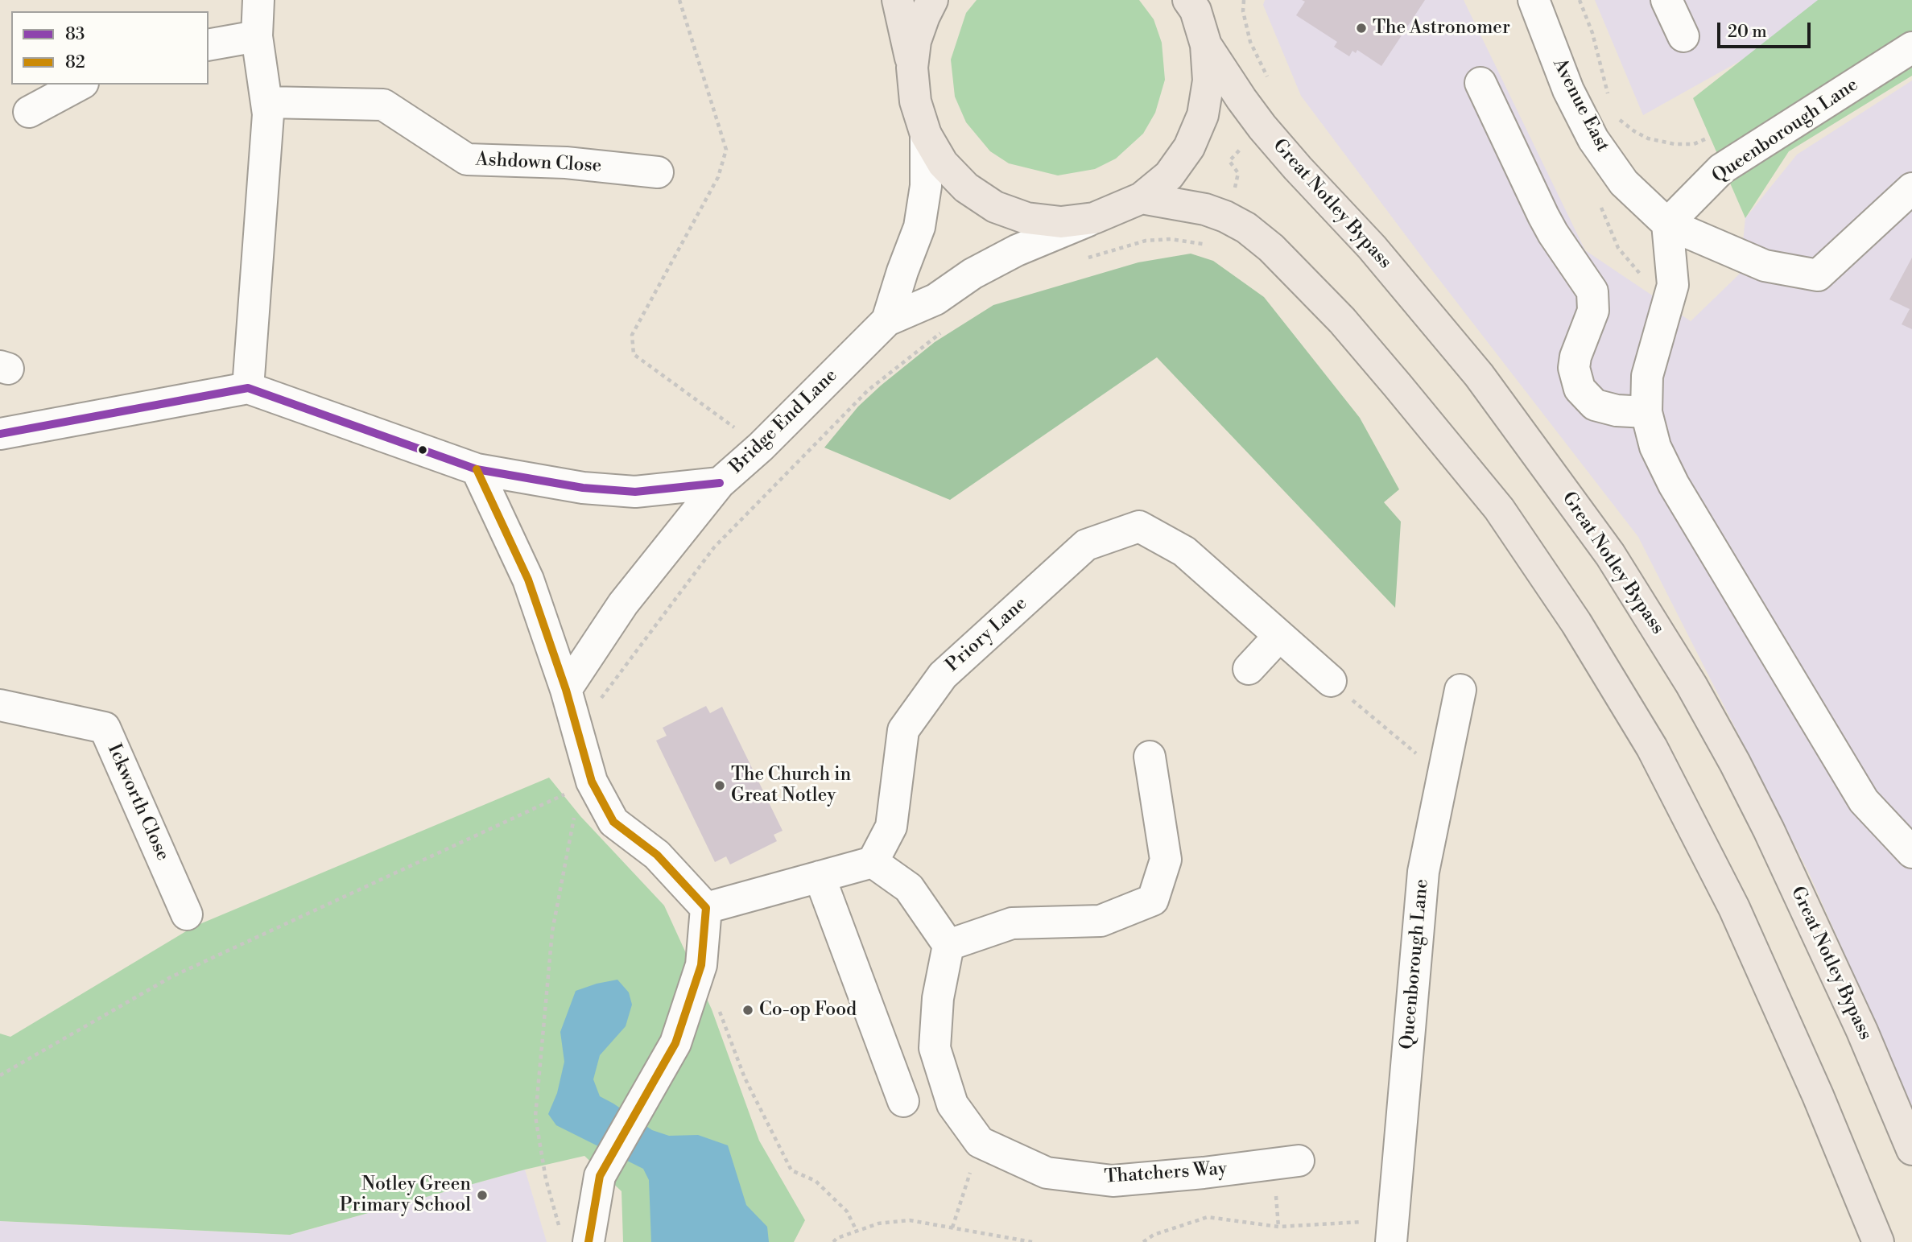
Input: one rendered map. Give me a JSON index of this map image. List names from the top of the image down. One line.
{"streets":{"highway":["Great Notley Bypass"],"street":["Avenue East","Queenborough Lane","Ashdown Close","Bridge End Lane","Priory Lane","Ickworth Close","Thatchers Way"]},"crossings":[["Avenue East","Queenborough Lane"]],"places":["The Astronomer","The Church in Great Notley","Co-op Food","Notley Green Primary School"],"lines":["transit line 83","transit line 82"],"legend":["83","82"],"scale_bar":"20 m"}
